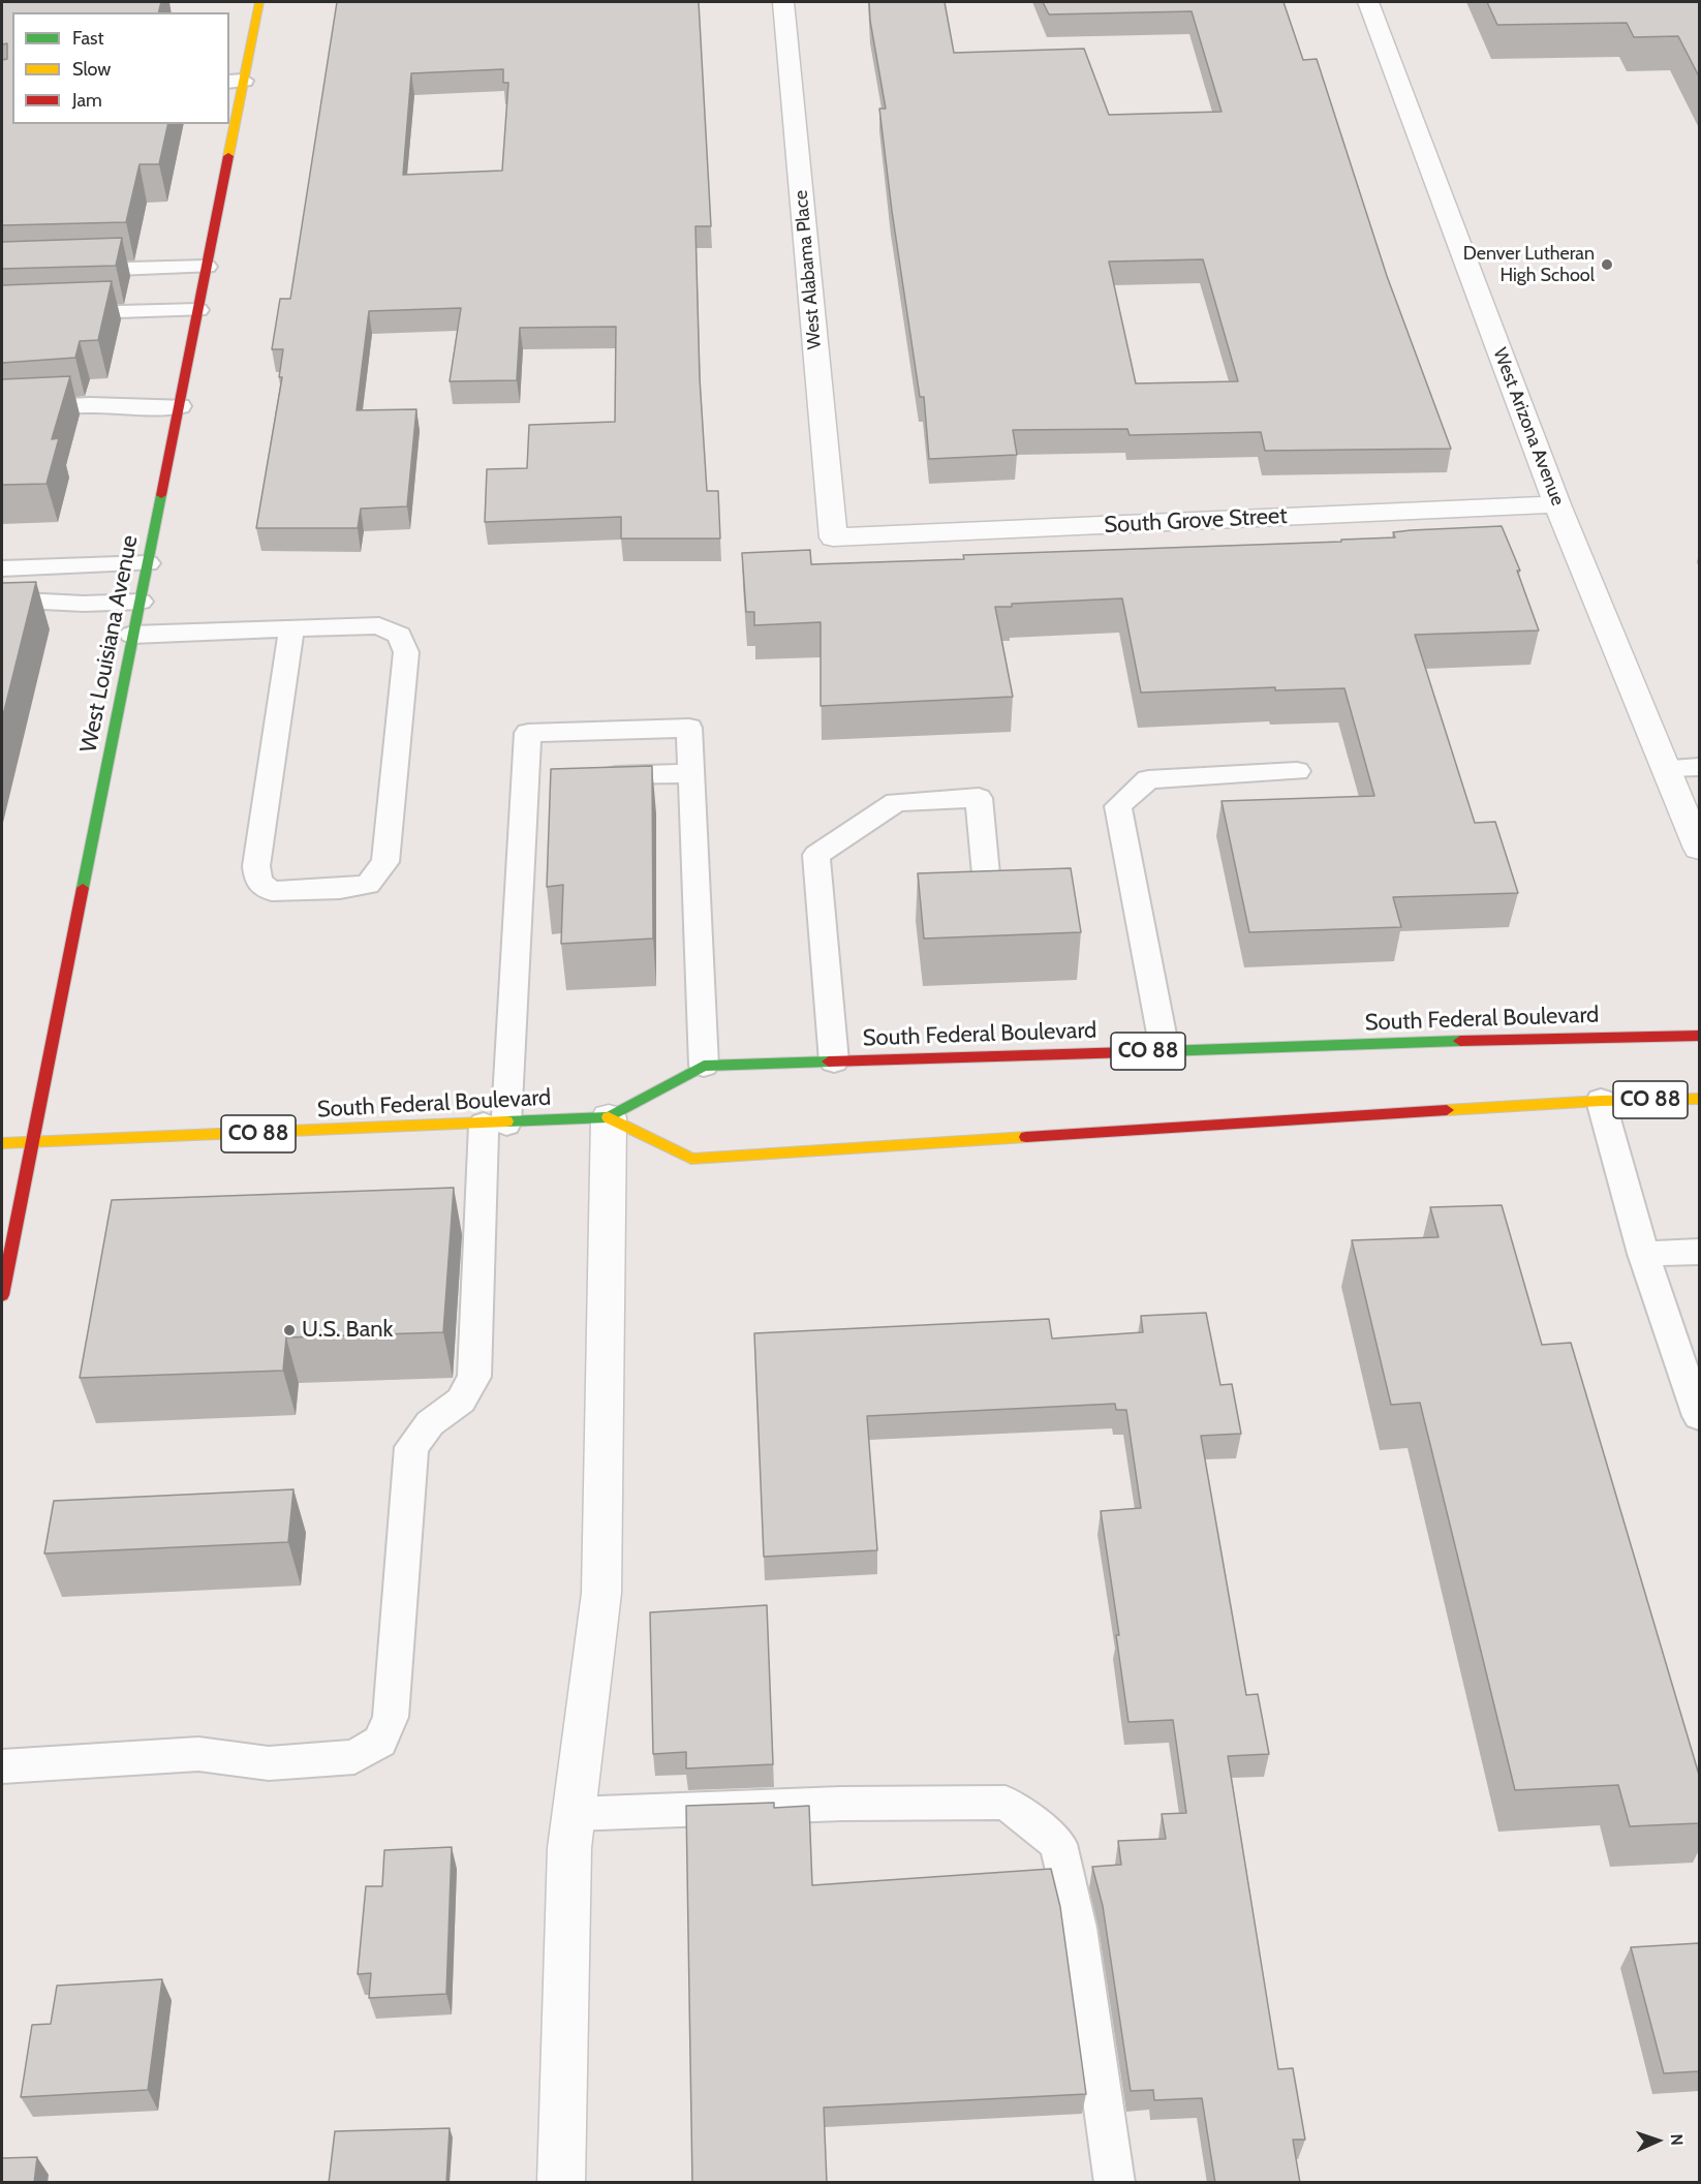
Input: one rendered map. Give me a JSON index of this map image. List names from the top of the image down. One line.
{"streets":{"main road":["West Louisiana Avenue","South Federal Boulevard","CO 88"],"street":["West Alabama Place","West Arizona Avenue","South Grove Street"]},"crossings":[["West Alabama Place","South Grove Street"],["West Arizona Avenue","South Grove Street"],["West Louisiana Avenue","South Federal Boulevard"]],"places":["Denver Lutheran High School","U.S. Bank"],"legend":["Fast","Slow","Jam"],"north":"right"}
